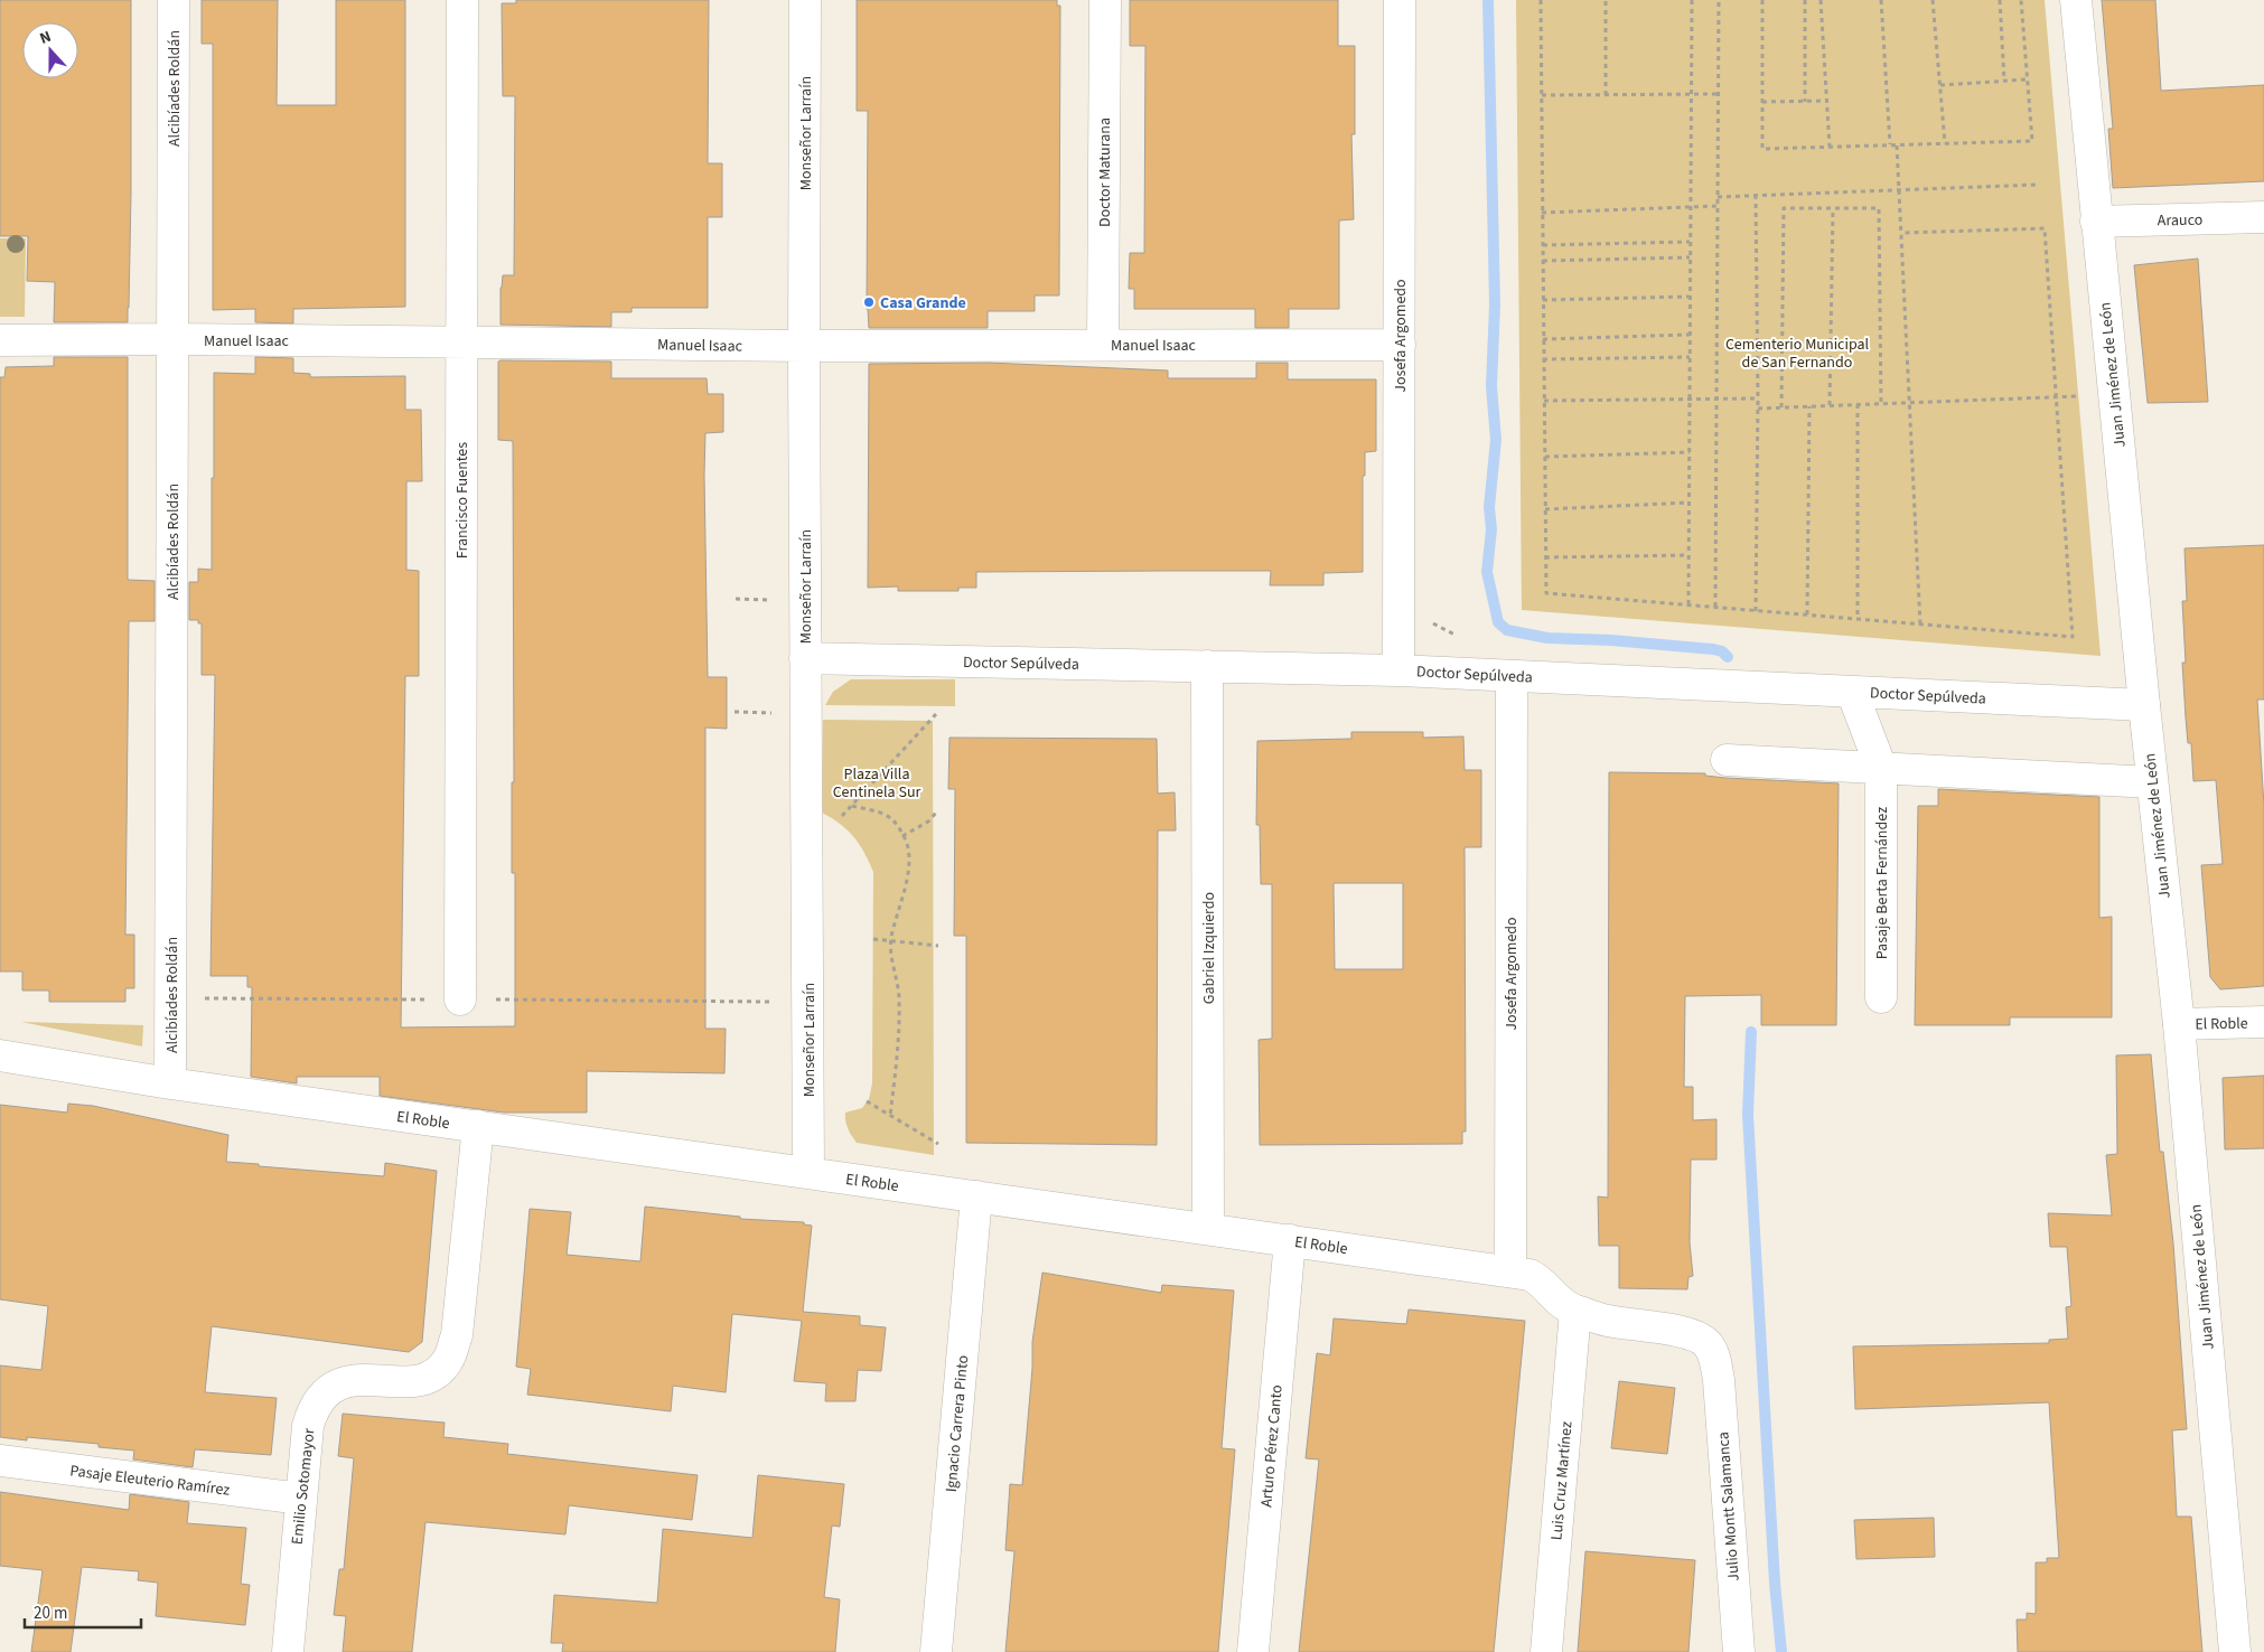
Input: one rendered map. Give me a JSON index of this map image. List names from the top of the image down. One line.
{"streets":{"street":["Alcibíades Roldán","Monseñor Larraín","Doctor Maturana","Arauco","Josefa Argomedo","Manuel Isaac","Juan Jiménez de León","Francisco Fuentes","Doctor Sepúlveda","Pasaje Berta Fernández","Gabriel Izquierdo","El Roble","Ignacio Carrera Pinto","Arturo Pérez Canto","Pasaje Eleuterio Ramírez","Luis Cruz Martínez","Emilio Sotomayor","Julio Montt Salamanca"]},"crossings":[["Alcibíades Roldán","Manuel Isaac"],["Alcibíades Roldán","El Roble"],["Monseñor Larraín","Manuel Isaac"],["Monseñor Larraín","Doctor Sepúlveda"],["Monseñor Larraín","El Roble"],["Doctor Maturana","Manuel Isaac"],["Arauco","Juan Jiménez de León"],["Josefa Argomedo","Manuel Isaac"],["Josefa Argomedo","Doctor Sepúlveda"],["Josefa Argomedo","El Roble"],["Manuel Isaac","Francisco Fuentes"],["Juan Jiménez de León","Doctor Sepúlveda"],["Juan Jiménez de León","El Roble"],["Doctor Sepúlveda","Gabriel Izquierdo"],["Gabriel Izquierdo","El Roble"],["El Roble","Ignacio Carrera Pinto"],["El Roble","Arturo Pérez Canto"],["El Roble","Luis Cruz Martínez"],["El Roble","Emilio Sotomayor"],["El Roble","Julio Montt Salamanca"],["Pasaje Eleuterio Ramírez","Emilio Sotomayor"]],"parks":["Cementerio Municipal de San Fernando","Plaza Villa Centinela Sur"],"places":["Casa Grande"],"scale_bar":"20 m","north":"top"}
